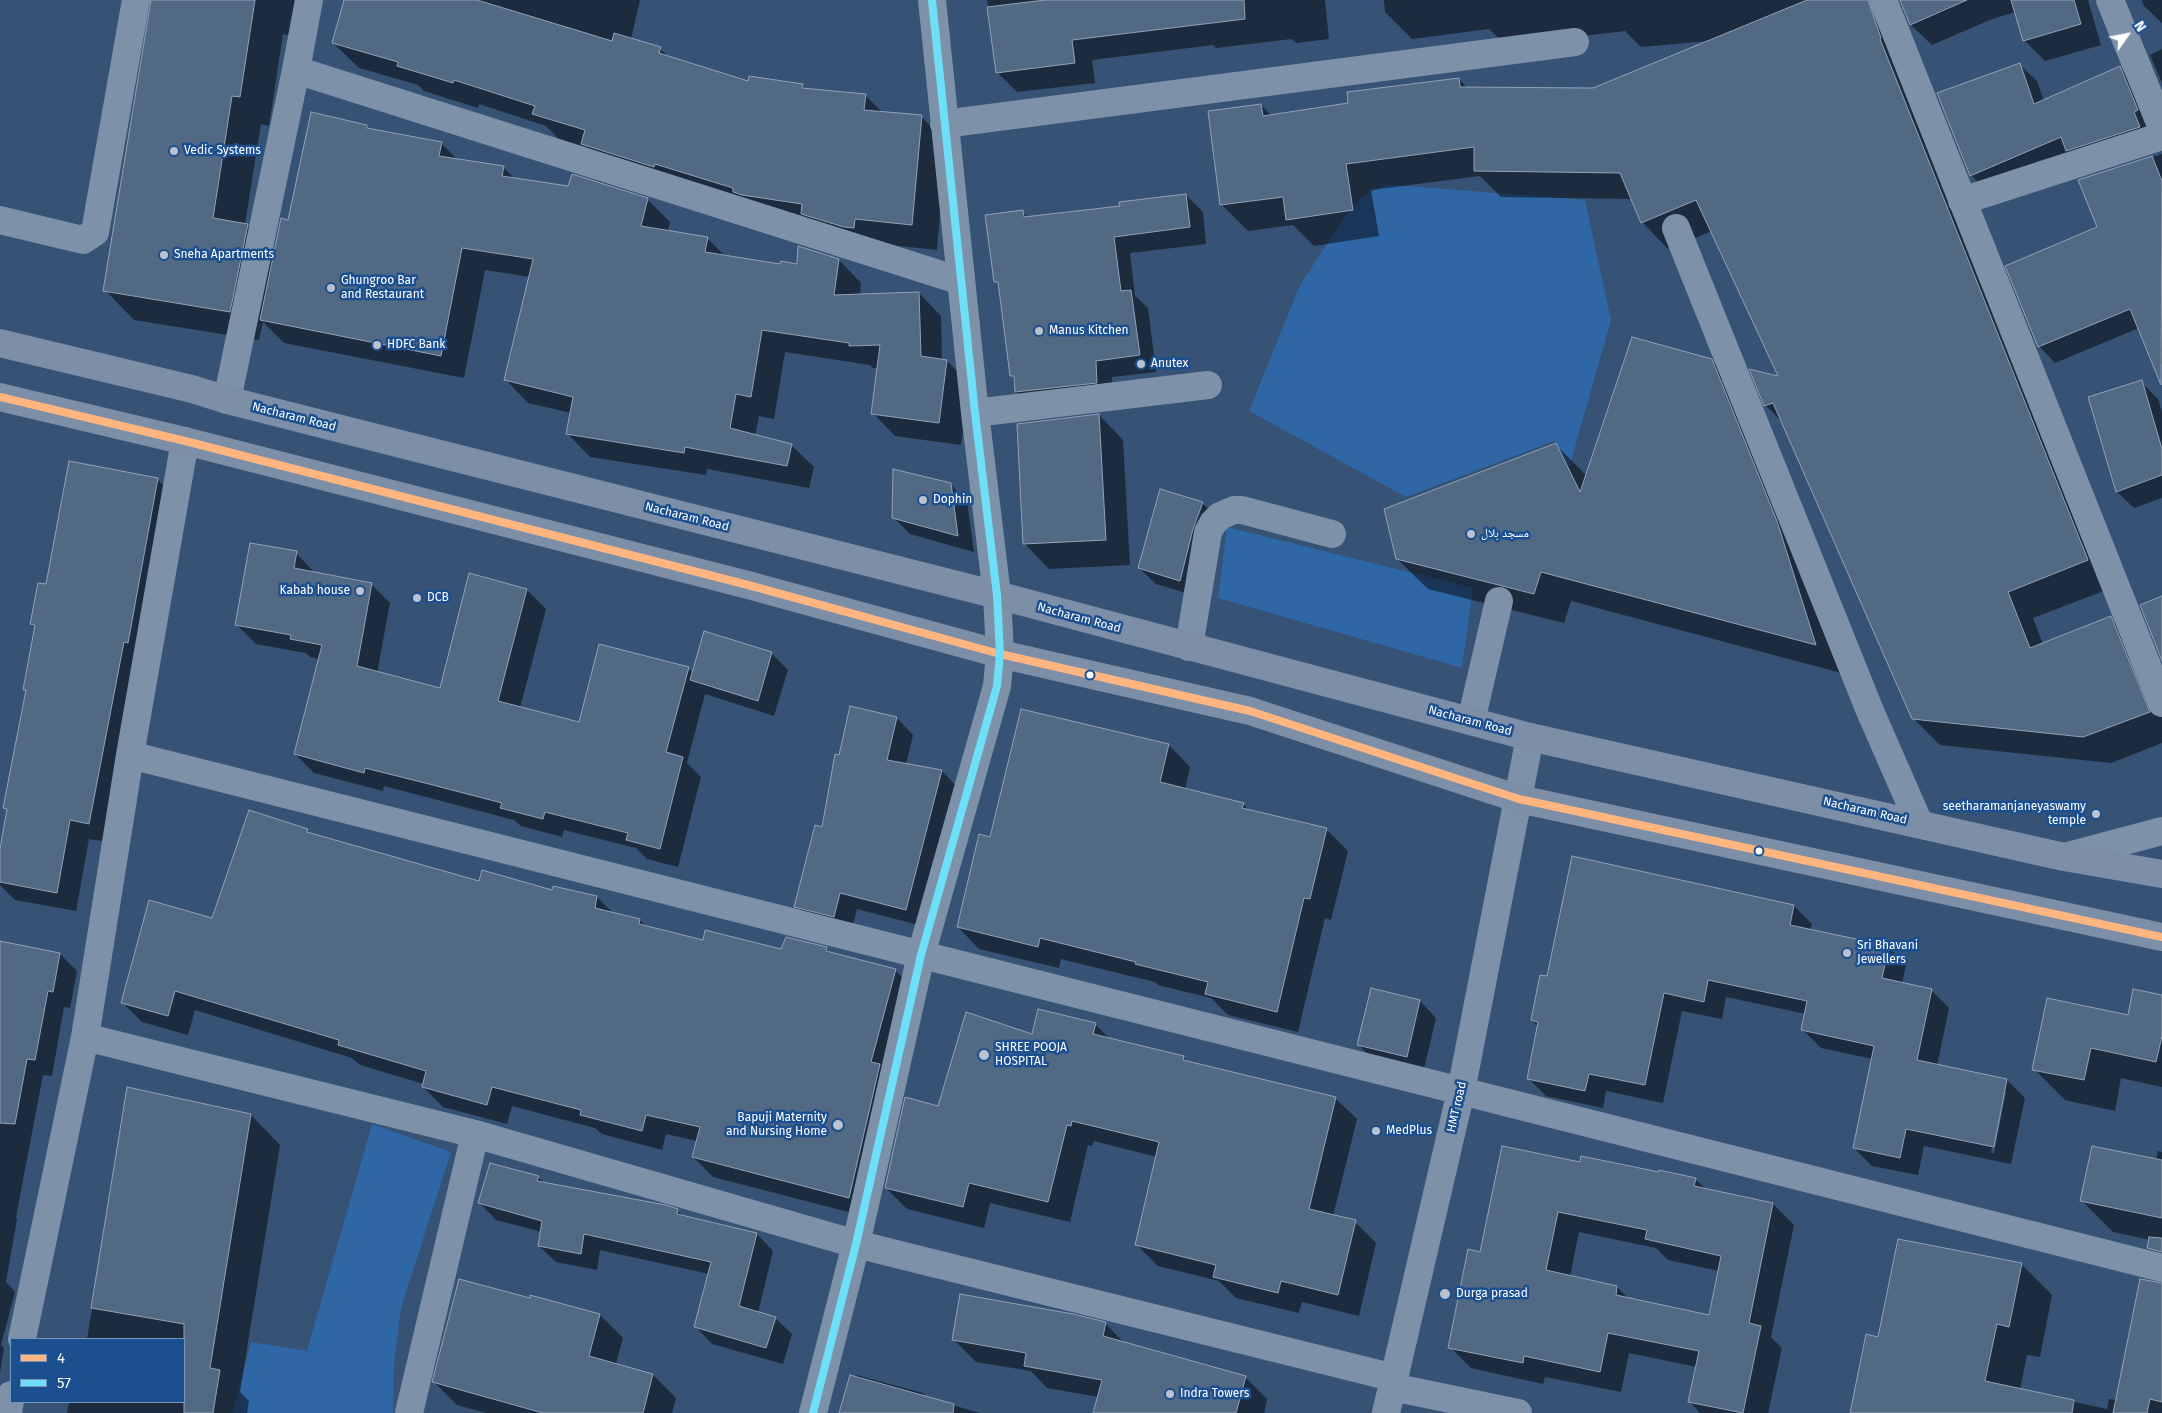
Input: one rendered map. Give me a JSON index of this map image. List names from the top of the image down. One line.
{"streets":{"main road":["Nacharam Road"],"street":["HMT road"]},"crossings":[["Nacharam Road","HMT road"]],"places":["Vedic Systems","Sneha Apartments","Ghungroo Bar and Restaurant","Manus Kitchen","HDFC Bank","Anutex","Dophin","مسجد بلال","Kabab house","DCB","seetharamanjaneyaswamy temple","Sri Bhavani Jewellers","SHREE POOJA HOSPITAL","Bapuji Maternity and Nursing Home","MedPlus","Durga prasad","Indra Towers"],"lines":["transit line 57","transit line 4"],"legend":["4","57"],"north":"top right"}
